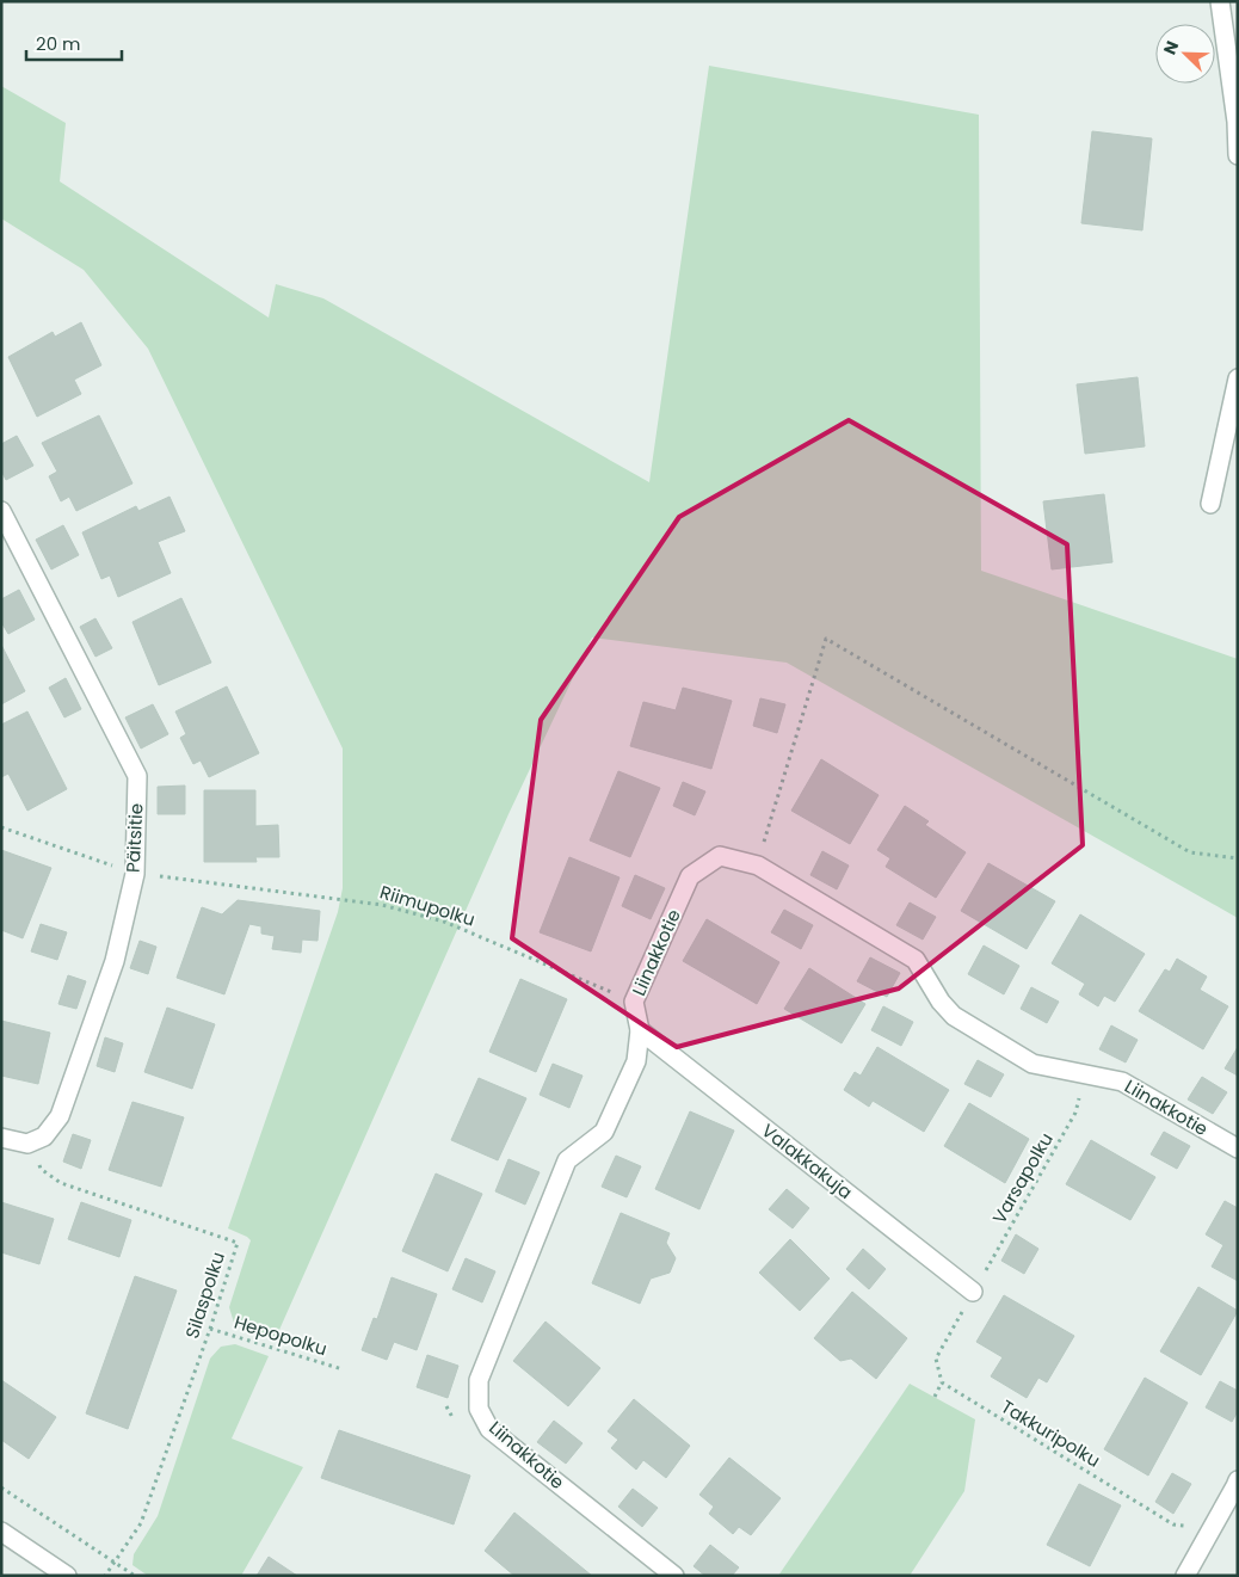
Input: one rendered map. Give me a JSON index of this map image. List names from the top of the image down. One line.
{"streets":{"street":["Päitsitie","Liinakkotie","Valakkakuja"],"path":["Riimupolku","Varsapolku","Silaspolku","Hepopolku","Takkuripolku"]},"crossings":[["Päitsitie","Silaspolku"],["Riimupolku","Liinakkotie"],["Liinakkotie","Valakkakuja"],["Liinakkotie","Varsapolku"],["Valakkakuja","Varsapolku"],["Silaspolku","Hepopolku"]],"scale_bar":"20 m","north":"top left"}
